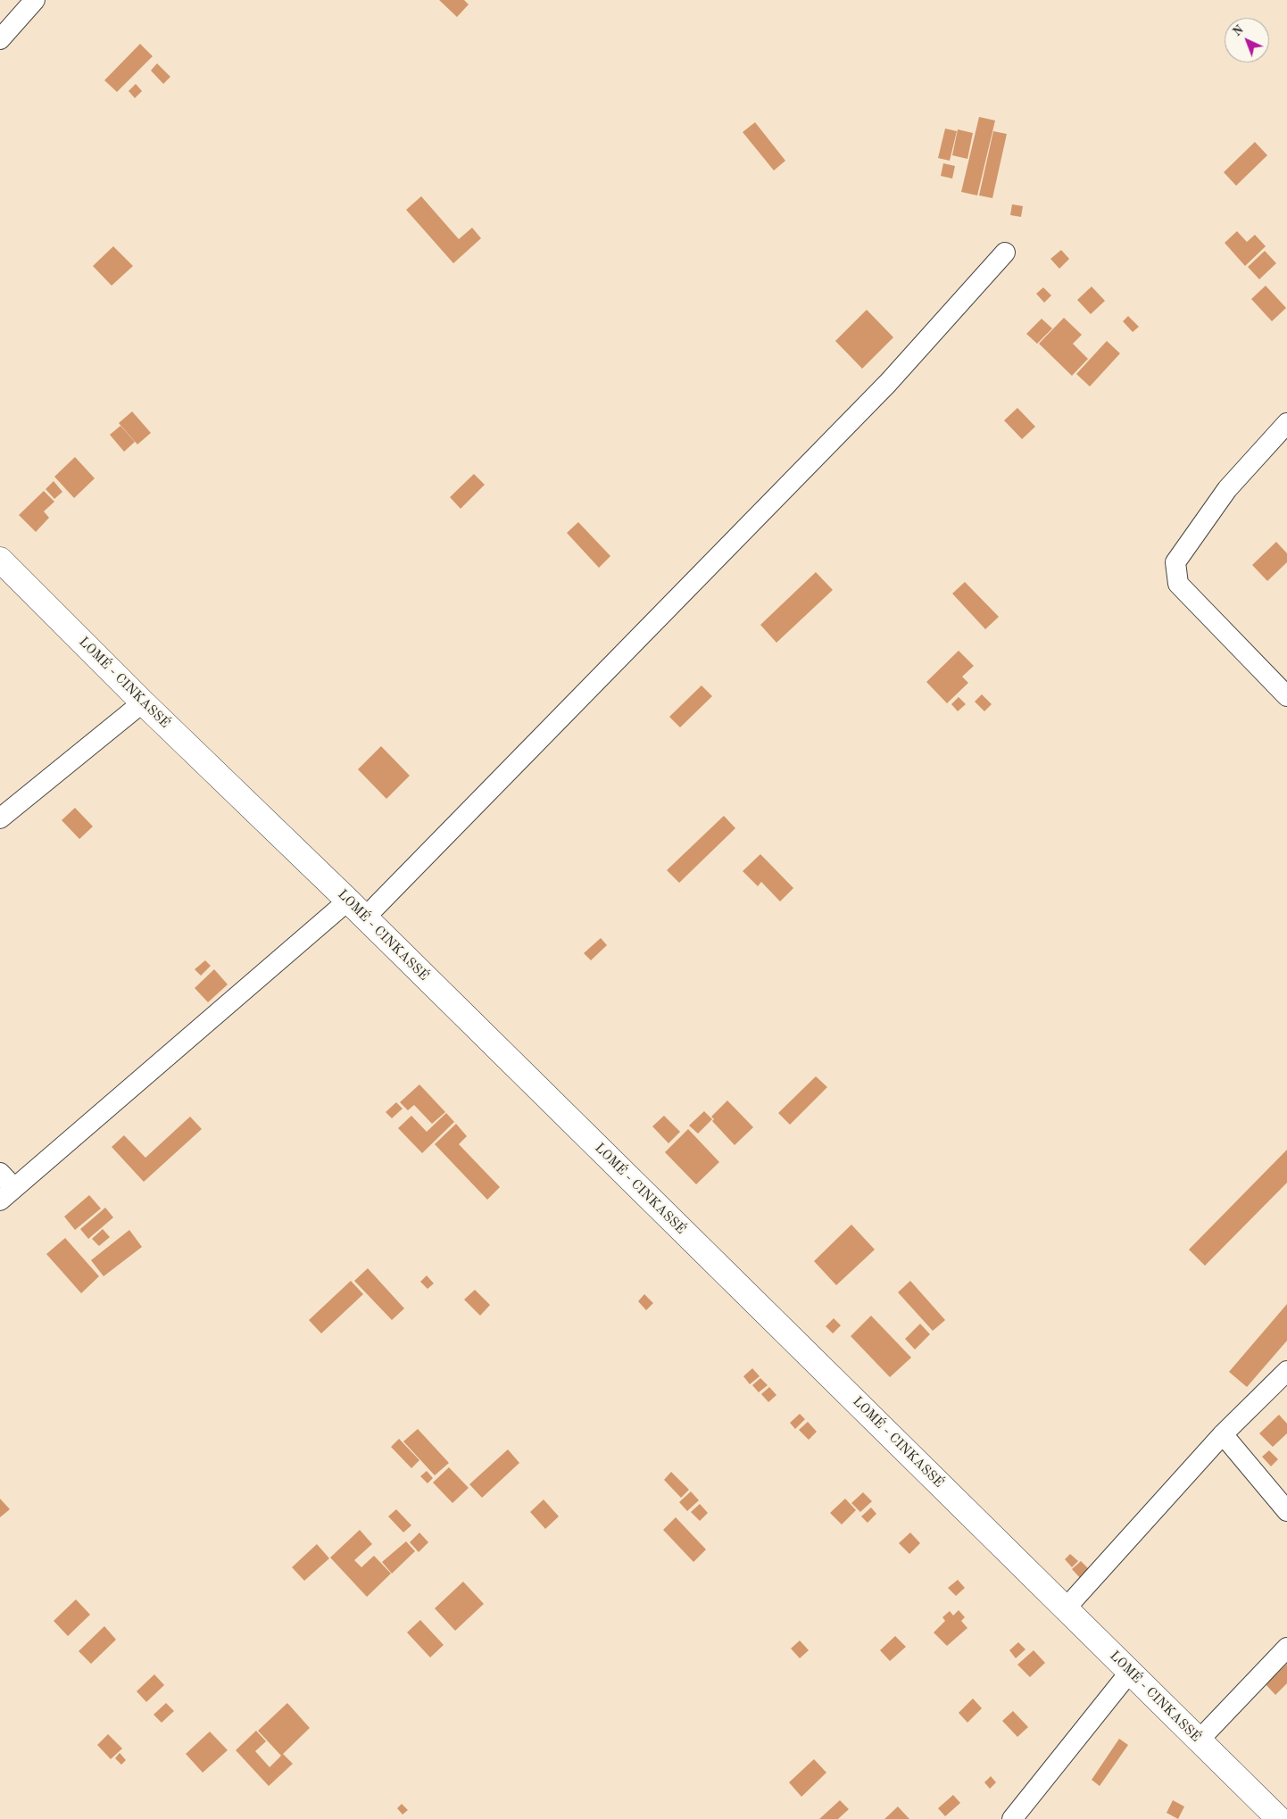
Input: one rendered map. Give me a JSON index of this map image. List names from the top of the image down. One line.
{"streets":{"highway":["LOMÉ - CINKASSÉ"]},"north":"top left"}
